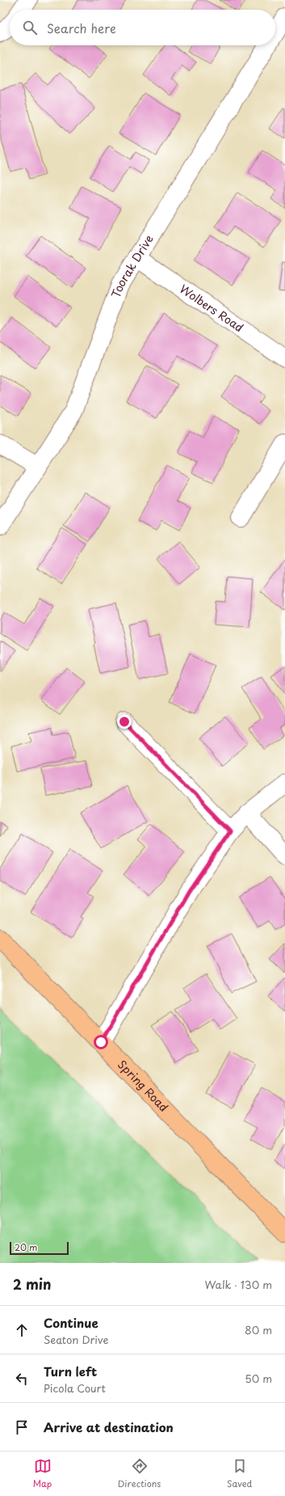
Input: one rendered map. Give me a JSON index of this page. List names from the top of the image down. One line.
{"streets":{"main road":["Spring Road"],"street":["Toorak Drive","Wolbers Road"]},"crossings":[["Toorak Drive","Wolbers Road"]],"scale_bar":"20 m","page":{"search":"Search here","scale":"20 m","heading":["2 min","Walk · 130 m"],"list":[["Continue","Seaton Drive","80 m"],["Turn left","Picola Court","50 m"],"Arrive at destination"],"nav":["Map","Directions","Saved"]}}
